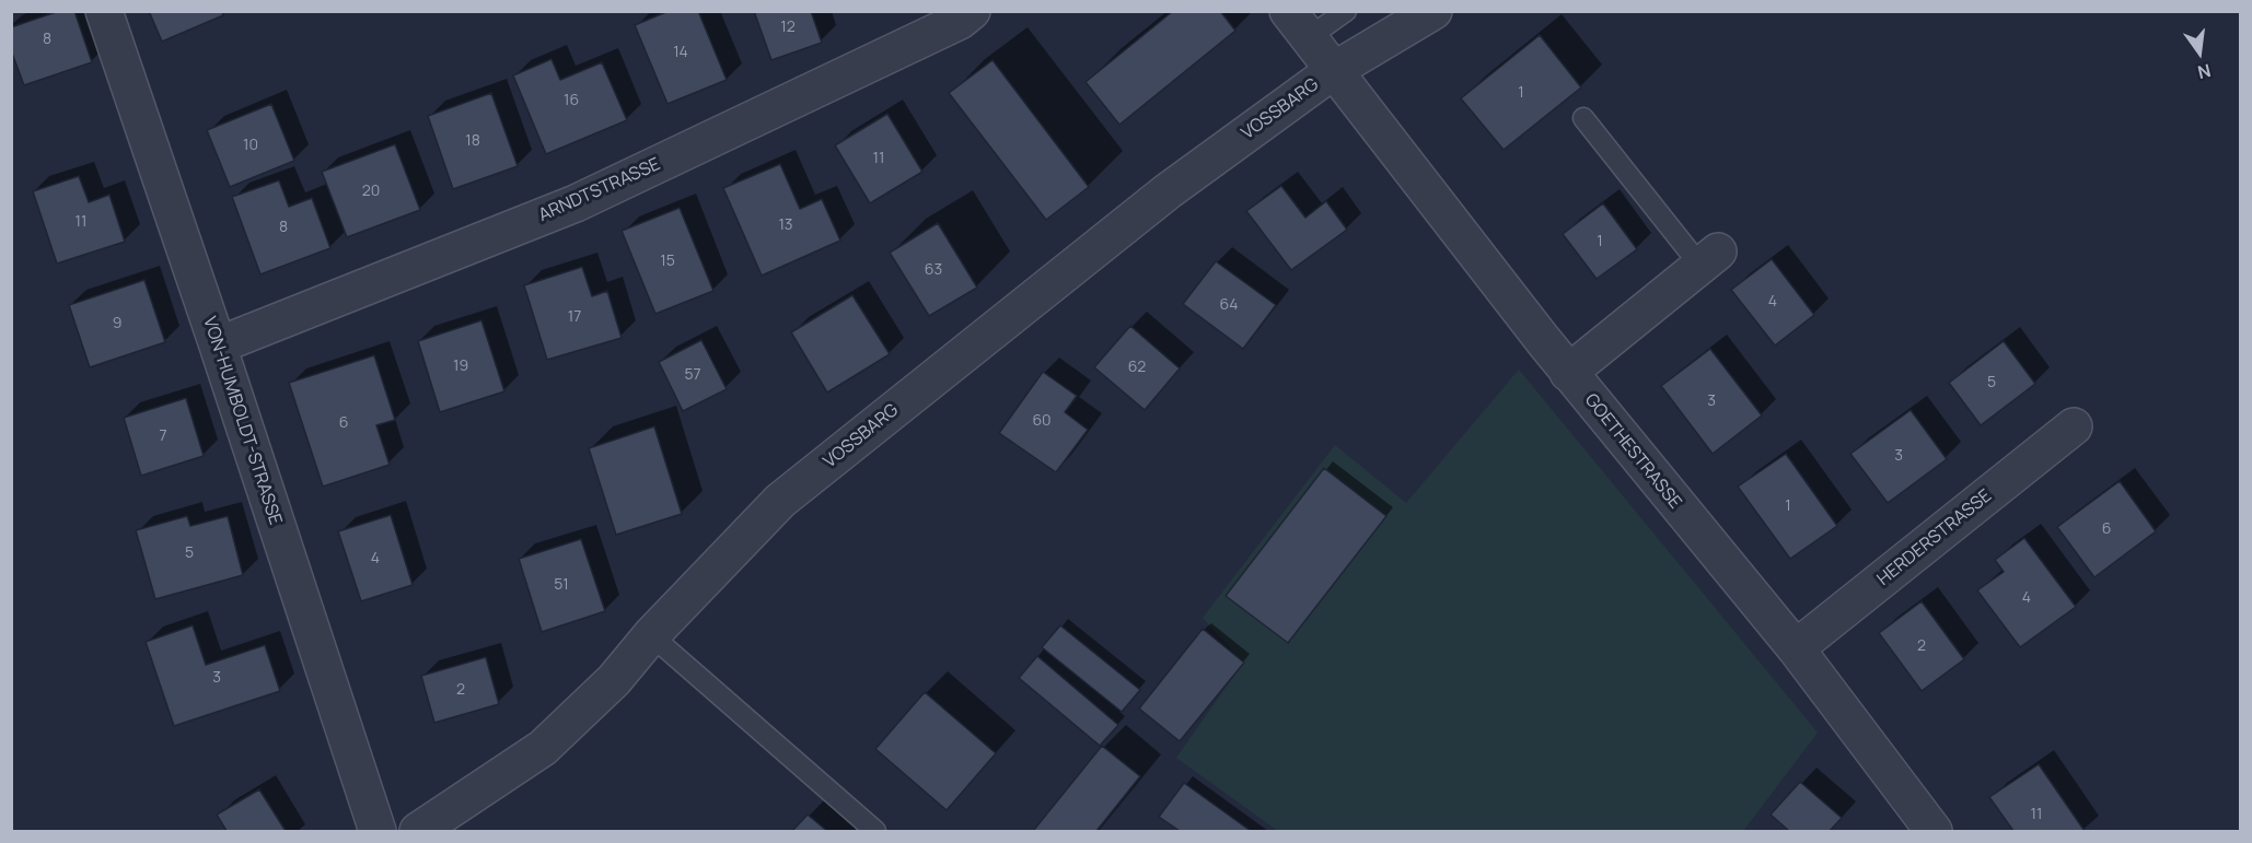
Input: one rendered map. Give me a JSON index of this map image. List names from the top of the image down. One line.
{"streets":{"street":["VOSSBARG","ARNDTSTRASSE","VON-HUMBOLDT-STRASSE","GOETHESTRASSE","HERDERSTRASSE"]},"crossings":[["VOSSBARG","GOETHESTRASSE"],["ARNDTSTRASSE","VON-HUMBOLDT-STRASSE"],["GOETHESTRASSE","HERDERSTRASSE"]],"house_numbers":["12","8","14","1","16","18","10","11","20","11","13","8","1","15","63","4","64","17","9","19","62","57","5","3","60","6","7","3","1","6","5","4","51","4","2","3","2","11"],"north":"bottom"}
